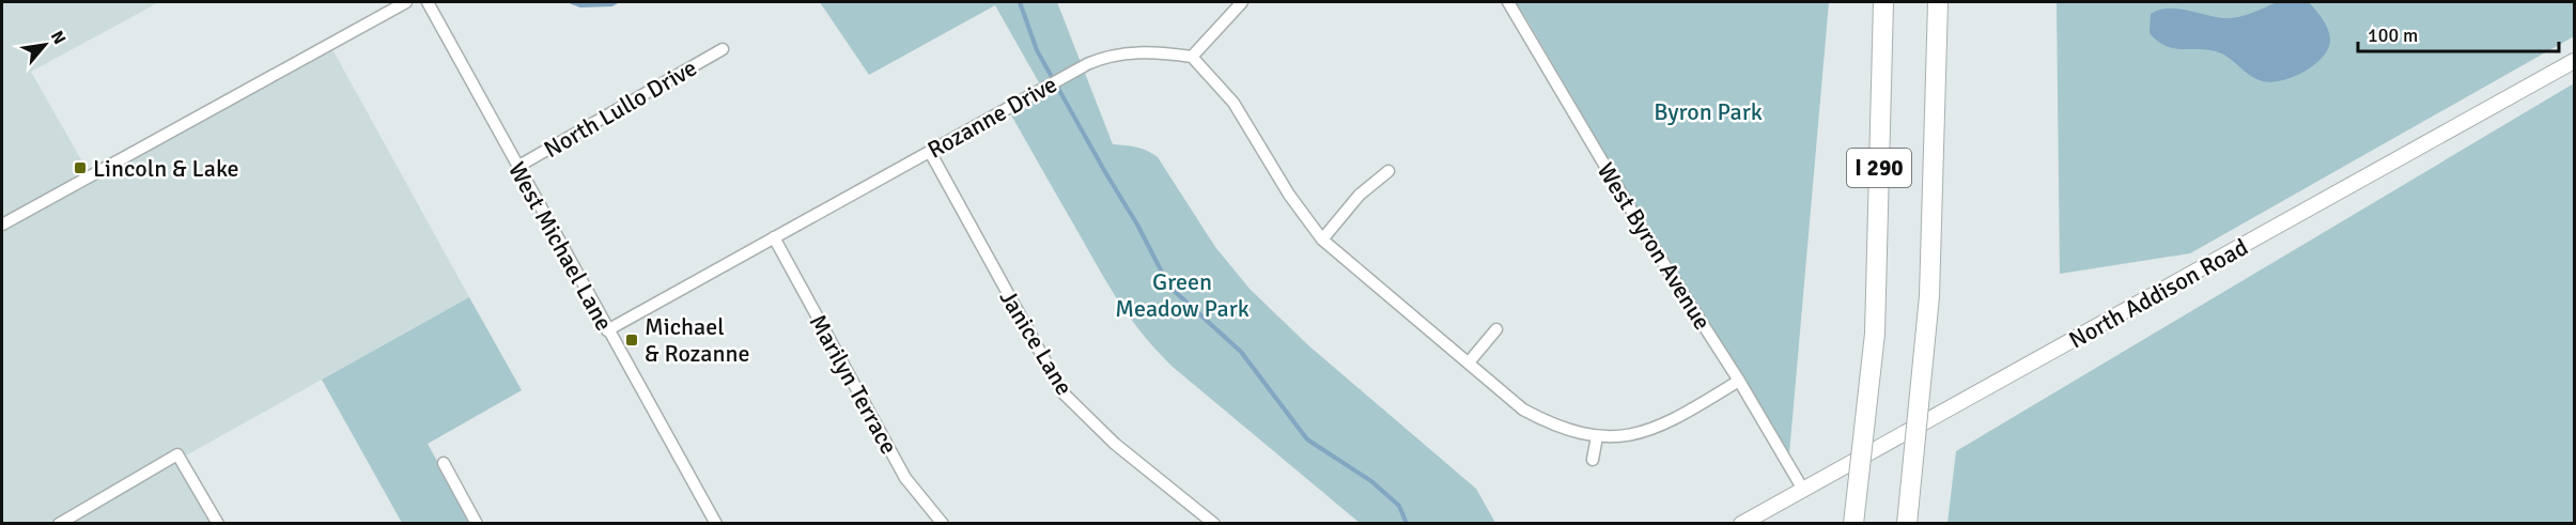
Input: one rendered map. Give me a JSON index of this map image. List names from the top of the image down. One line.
{"streets":{"highway":["I 290"],"street":["North Lullo Drive","Rozanne Drive","West Michael Lane","West Byron Avenue","North Addison Road","Janice Lane","Marilyn Terrace"]},"crossings":[["North Lullo Drive","West Michael Lane"],["Rozanne Drive","West Michael Lane"],["Rozanne Drive","Janice Lane"],["Rozanne Drive","Marilyn Terrace"],["West Byron Avenue","North Addison Road"]],"parks":["Byron Park","Green Meadow Park"],"places":{"transit":["Lincoln & Lake","Michael & Rozanne"]},"scale_bar":"100 m","north":"top right"}
